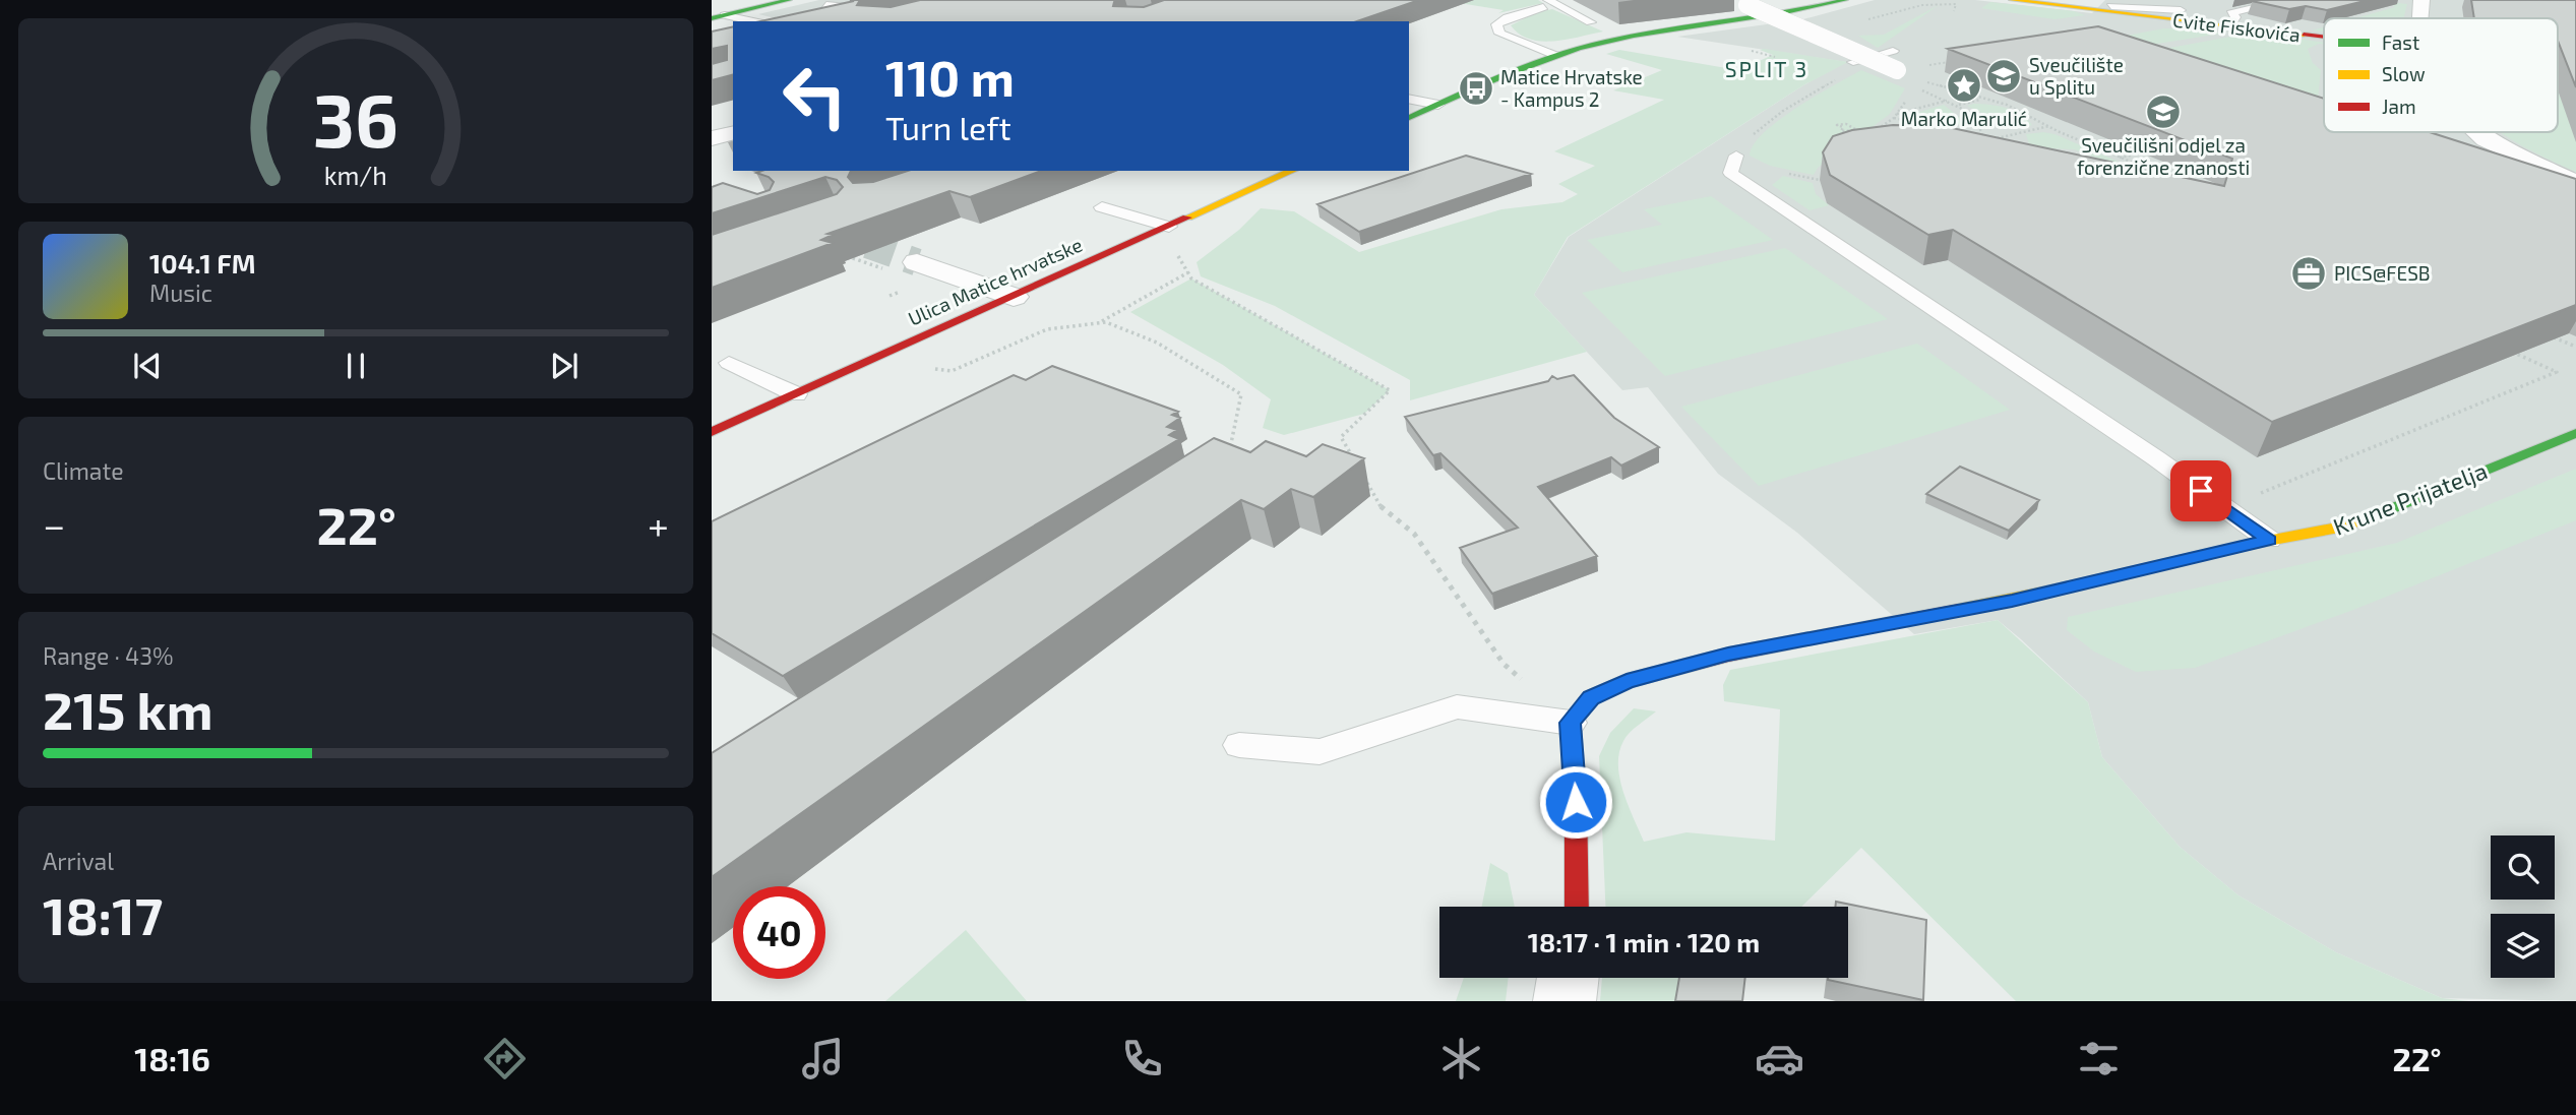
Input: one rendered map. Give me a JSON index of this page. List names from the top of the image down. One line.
{"streets":{"street":["Cvite Fiskovića","Ulica Matice hrvatske","Krune Prijatelja"]},"districts":["SPLIT 3"],"places":{"school or university":["Sveučilište u Splitu","Sveučilišni odjel za forenzične znanosti"],"place":["Marko Marulić"],"bus stop":["Matice Hrvatske - Kampus 2"],"office":["PICS@FESB"]},"legend":["Fast","Slow","Jam"],"page":{"turn":["110 m","Turn left"],"song":["104.1 FM","Music"],"tile":["Climate",["Range · 43%","215 km"],["Arrival","18:17"]],"heat":["−","22°","+"],"limit":"40","trip":"18:17 · 1 min · 120 m","tabs":["18:16","22°"],"gauge":["36","km/h"]}}
